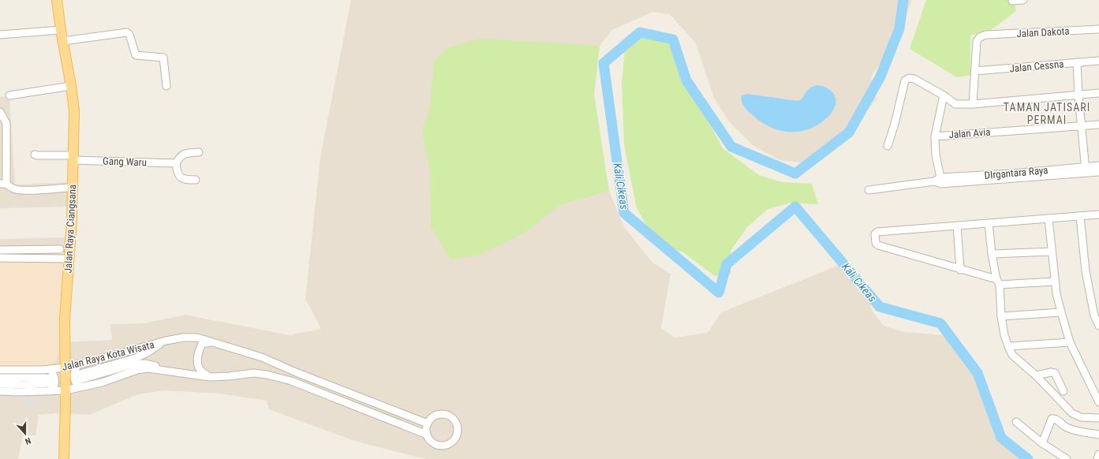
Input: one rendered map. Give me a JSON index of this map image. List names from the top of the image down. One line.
{"streets":{"main road":["Jalan Raya Ciangsana"],"street":["Jalan Dakota","Jalan Cessna","Jalan Avia","Gang Waru","DIrgantara Raya","Jalan Raya Kota Wisata"]},"crossings":[["Jalan Dakota","Jalan Cessna"],["Gang Waru","Jalan Raya Ciangsana"],["Jalan Raya Ciangsana","Jalan Raya Kota Wisata"]],"districts":["TAMAN JATISARI PERMAI"],"water":["Kali Cikeas"],"north":"bottom"}
